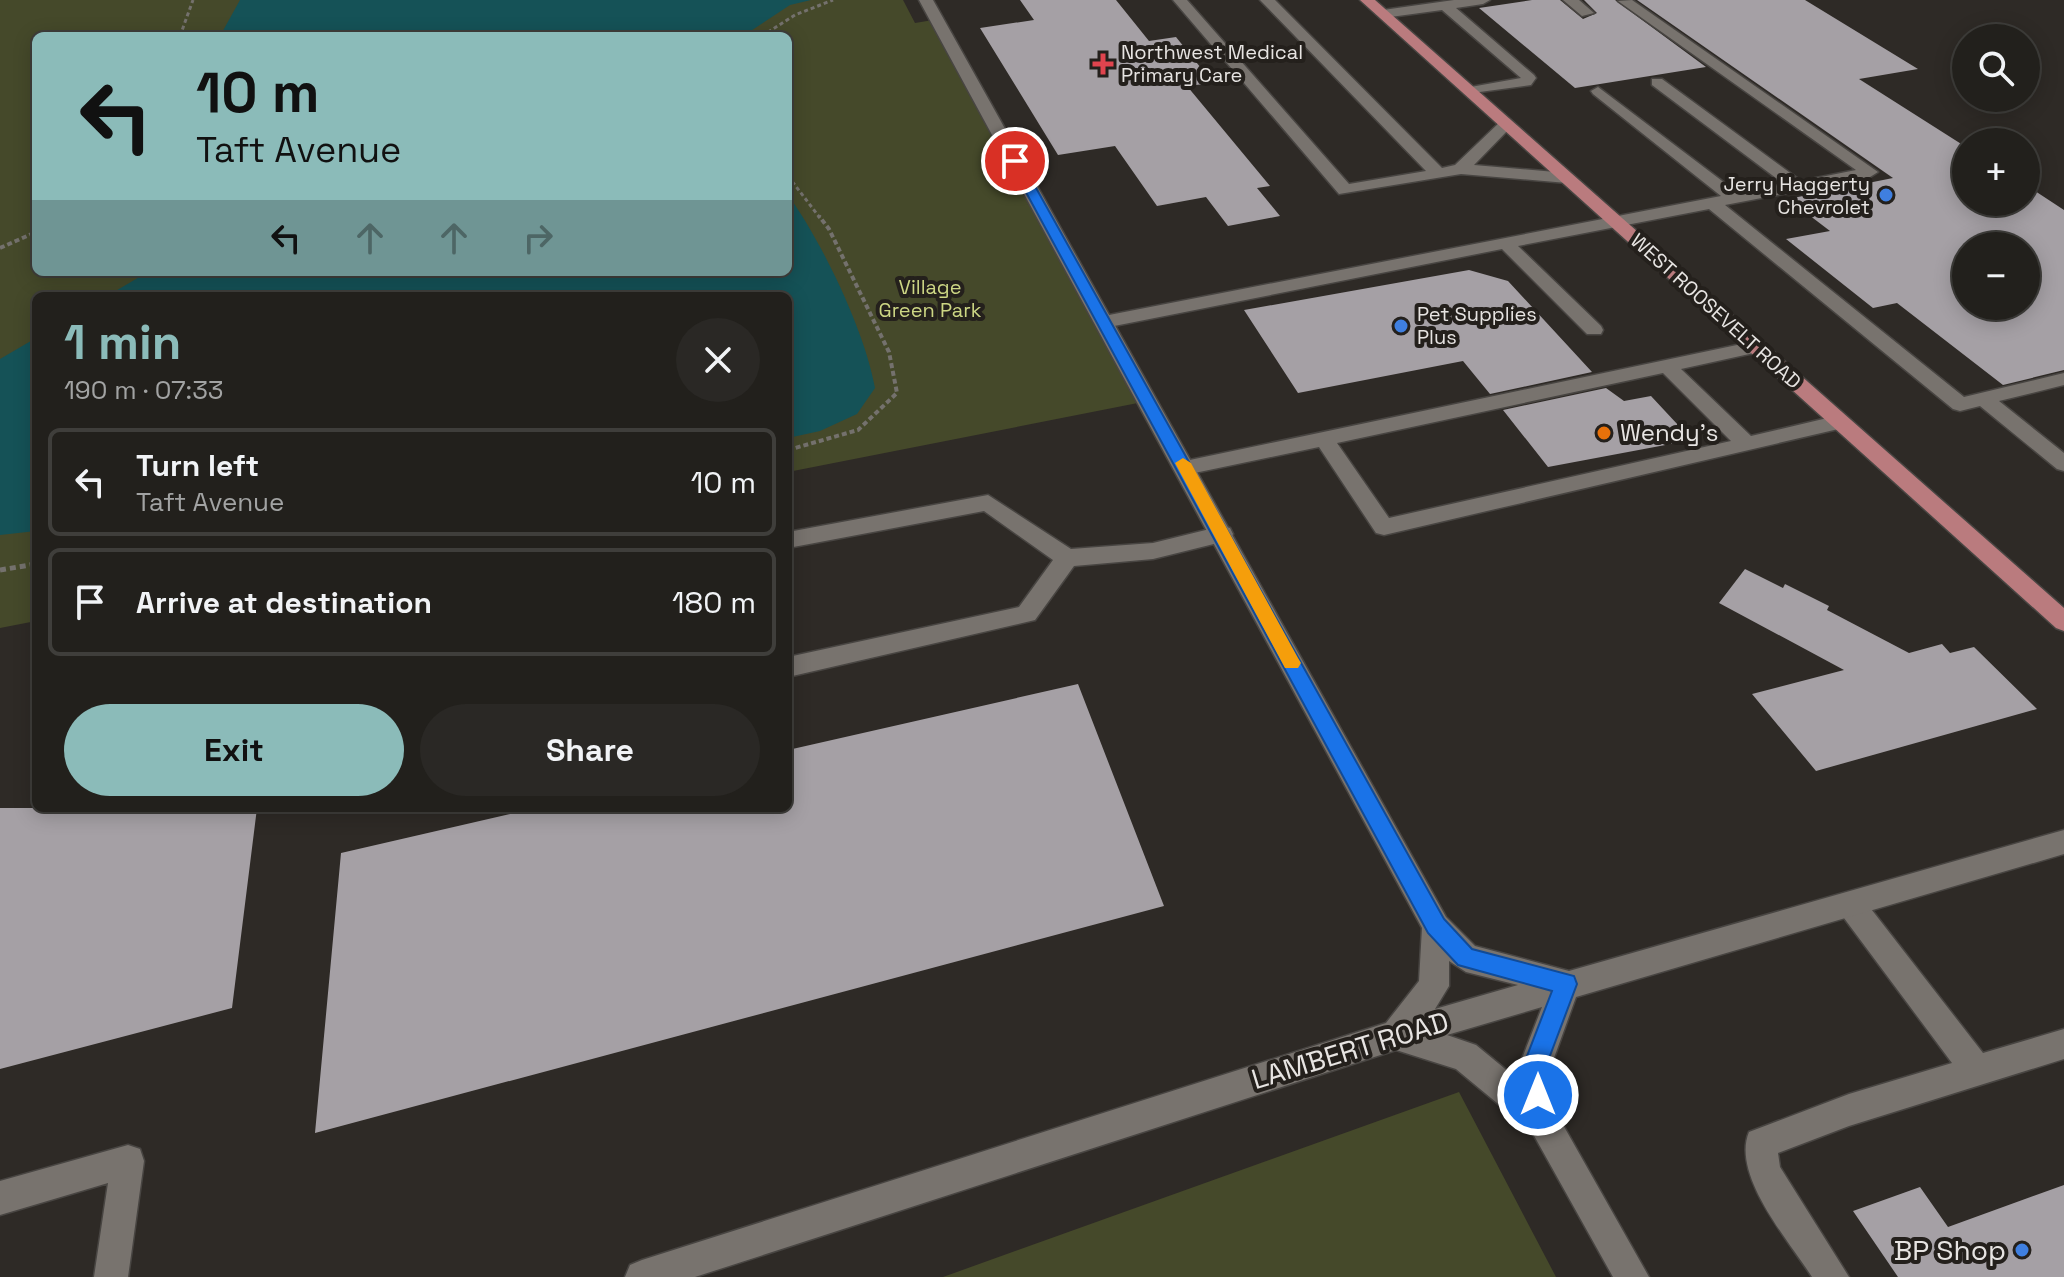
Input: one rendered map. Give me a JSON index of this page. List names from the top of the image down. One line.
{"streets":{"main road":["WEST ROOSEVELT ROAD"],"street":["LAMBERT ROAD"]},"parks":["Village Green Park"],"places":{"health":["Northwest Medical Primary Care"],"other":["Jerry Haggerty Chevrolet","Pet Supplies Plus","Wendy's","BP Shop"]},"page":{"map_buttons":["+","−"],"turn":["10 m","Taft Avenue"],"heading":["1 min","190 m · 07:33"],"list":[{"name":"Turn left","note":"Taft Avenue","value":"10 m"},{"name":"Arrive at destination","value":"180 m"}],"buttons":["Exit","Share"]}}
